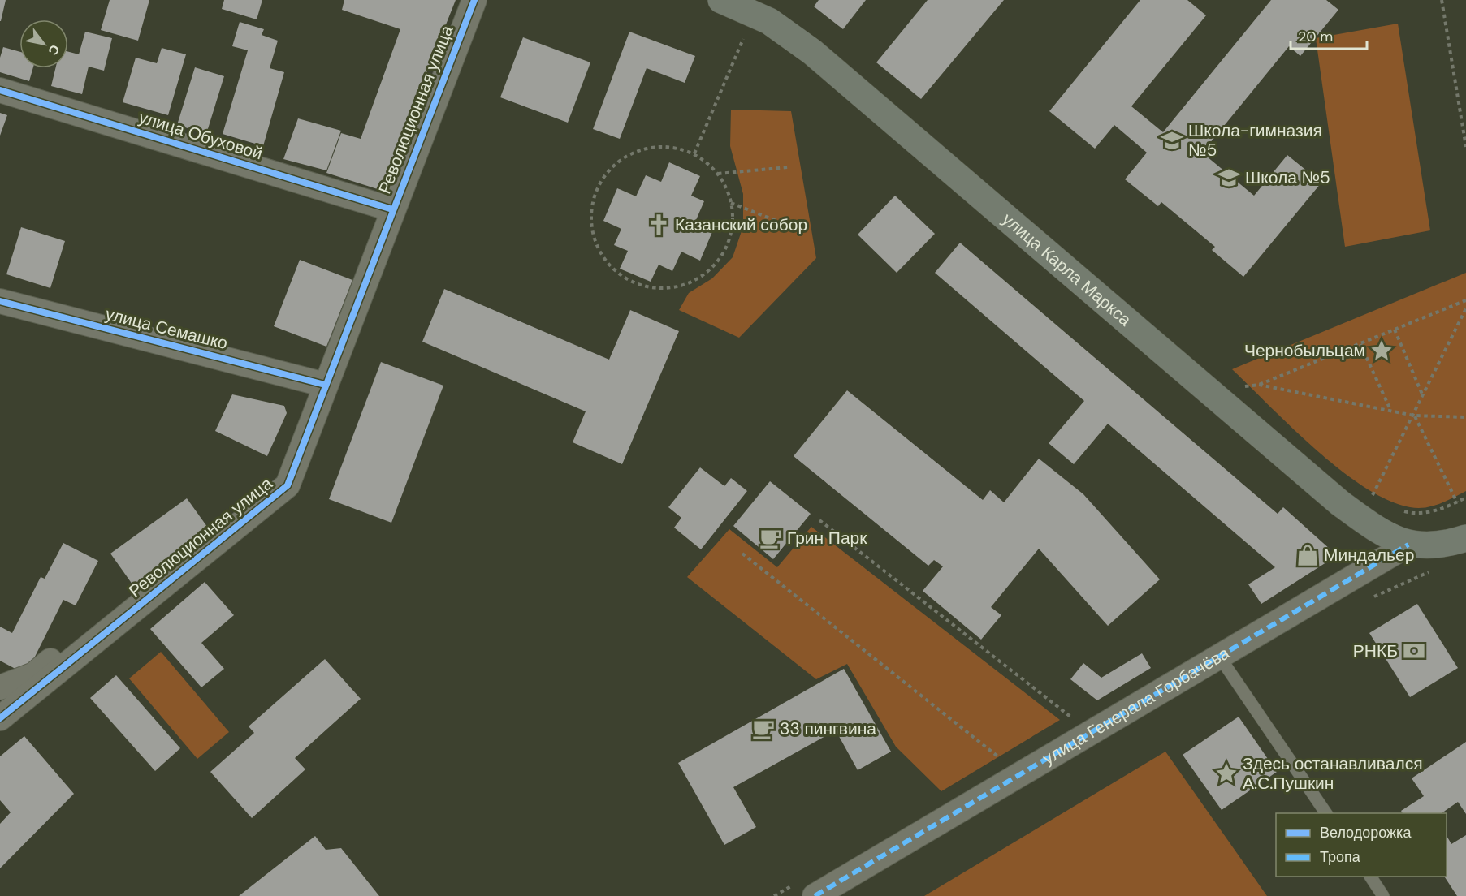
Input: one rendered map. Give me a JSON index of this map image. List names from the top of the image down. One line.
{"streets":{"main road":["улица Карла Маркса"],"street":["Революционная улица","улица Обуховой","улица Семашко","улица Генерала Горбачёва"]},"crossings":[["Революционная улица","улица Обуховой"],["Революционная улица","улица Семашко"],["улица Карла Маркса","улица Генерала Горбачёва"]],"places":{"school or university":["Школа-гимназия №5","Школа №5"],"church":["Казанский собор"],"place":["Чернобыльцам","Здесь останавливался А.С.Пушкин"],"cafe":["Грин Парк","33 пингвина"],"shop":["Миндальер"],"bank":["РНКБ"]},"legend":["Велодорожка","Тропа"],"scale_bar":"20 m","north":"bottom right"}
